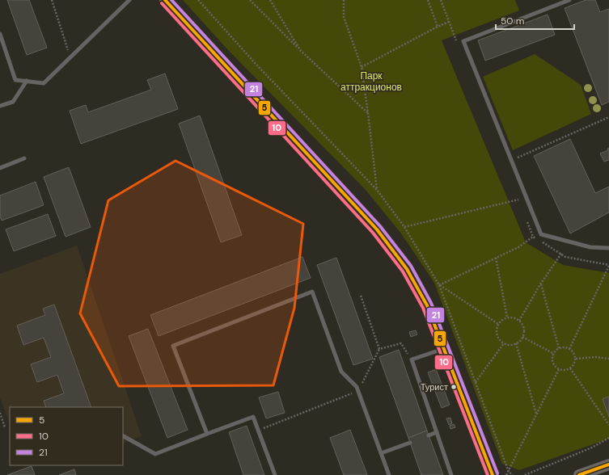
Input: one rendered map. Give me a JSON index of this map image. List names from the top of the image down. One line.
{"parks":["Парк аттракционов"],"places":["Турист"],"lines":["transit line 5","transit line 21","transit line 10"],"legend":["5","10","21"],"scale_bar":"50 m"}
